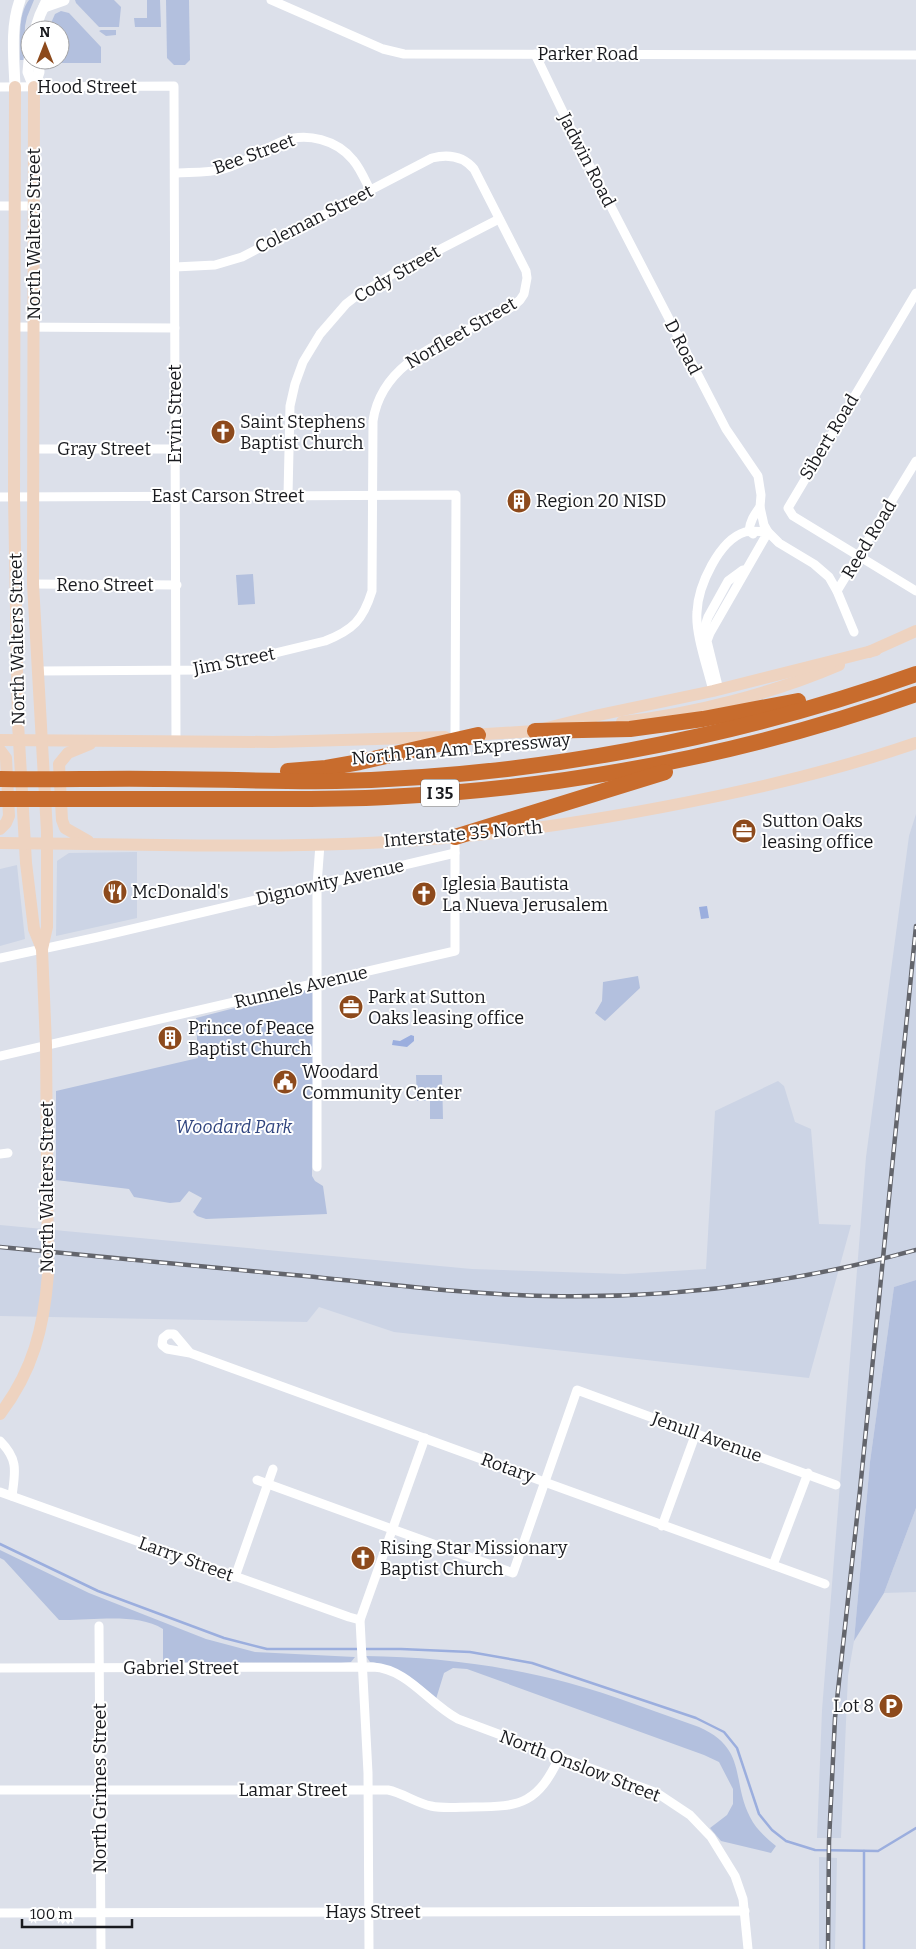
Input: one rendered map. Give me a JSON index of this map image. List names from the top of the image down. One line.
{"streets":{"highway":["North Pan Am Expressway","I 35"],"main road":["North Walters Street","Interstate 35 North"],"street":["Parker Road","Hood Street","Bee Street","Jadwin Road","Coleman Street","Cody Street","Norfleet Street","D Road","Ervin Street","Sibert Road","Gray Street","East Carson Street","Reed Road","Reno Street","Jim Street","Dignowity Avenue","Runnels Avenue","Jenull Avenue","Rotary","Larry Street","Gabriel Street","North Onslow Street","North Grimes Street","Lamar Street","Hays Street"]},"crossings":[["Parker Road","Jadwin Road"],["Hood Street","North Walters Street"],["Hood Street","Ervin Street"],["Bee Street","Coleman Street"],["Bee Street","Ervin Street"],["Jadwin Road","D Road"],["Coleman Street","Norfleet Street"],["Coleman Street","Ervin Street"],["North Walters Street","Gray Street"],["North Walters Street","East Carson Street"],["North Walters Street","Reno Street"],["North Walters Street","Jim Street"],["North Walters Street","Interstate 35 North"],["North Walters Street","Dignowity Avenue"],["North Walters Street","Runnels Avenue"],["Cody Street","Norfleet Street"],["Cody Street","East Carson Street"],["Norfleet Street","East Carson Street"],["Norfleet Street","Jim Street"],["Ervin Street","Gray Street"],["Ervin Street","East Carson Street"],["Ervin Street","Reno Street"],["Ervin Street","Jim Street"],["Sibert Road","Reed Road"],["Interstate 35 North","Dignowity Avenue"],["Interstate 35 North","Runnels Avenue"],["Dignowity Avenue","Runnels Avenue"],["Jenull Avenue","Rotary"],["Gabriel Street","North Onslow Street"],["Gabriel Street","North Grimes Street"],["North Onslow Street","Lamar Street"],["North Onslow Street","Hays Street"],["North Grimes Street","Lamar Street"],["North Grimes Street","Hays Street"]],"parks":["Woodard Park"],"places":{"church":["Saint Stephens Baptist Church","Iglesia Bautista La Nueva Jerusalem","Rising Star Missionary Baptist Church"],"building":["Region 20 NISD","Prince of Peace Baptist Church"],"office":["Sutton Oaks leasing office","Park at Sutton Oaks leasing office"],"restaurant":["McDonald's"],"public building":["Woodard Community Center"],"parking":["Lot 8"]},"scale_bar":"100 m","north":"top"}
